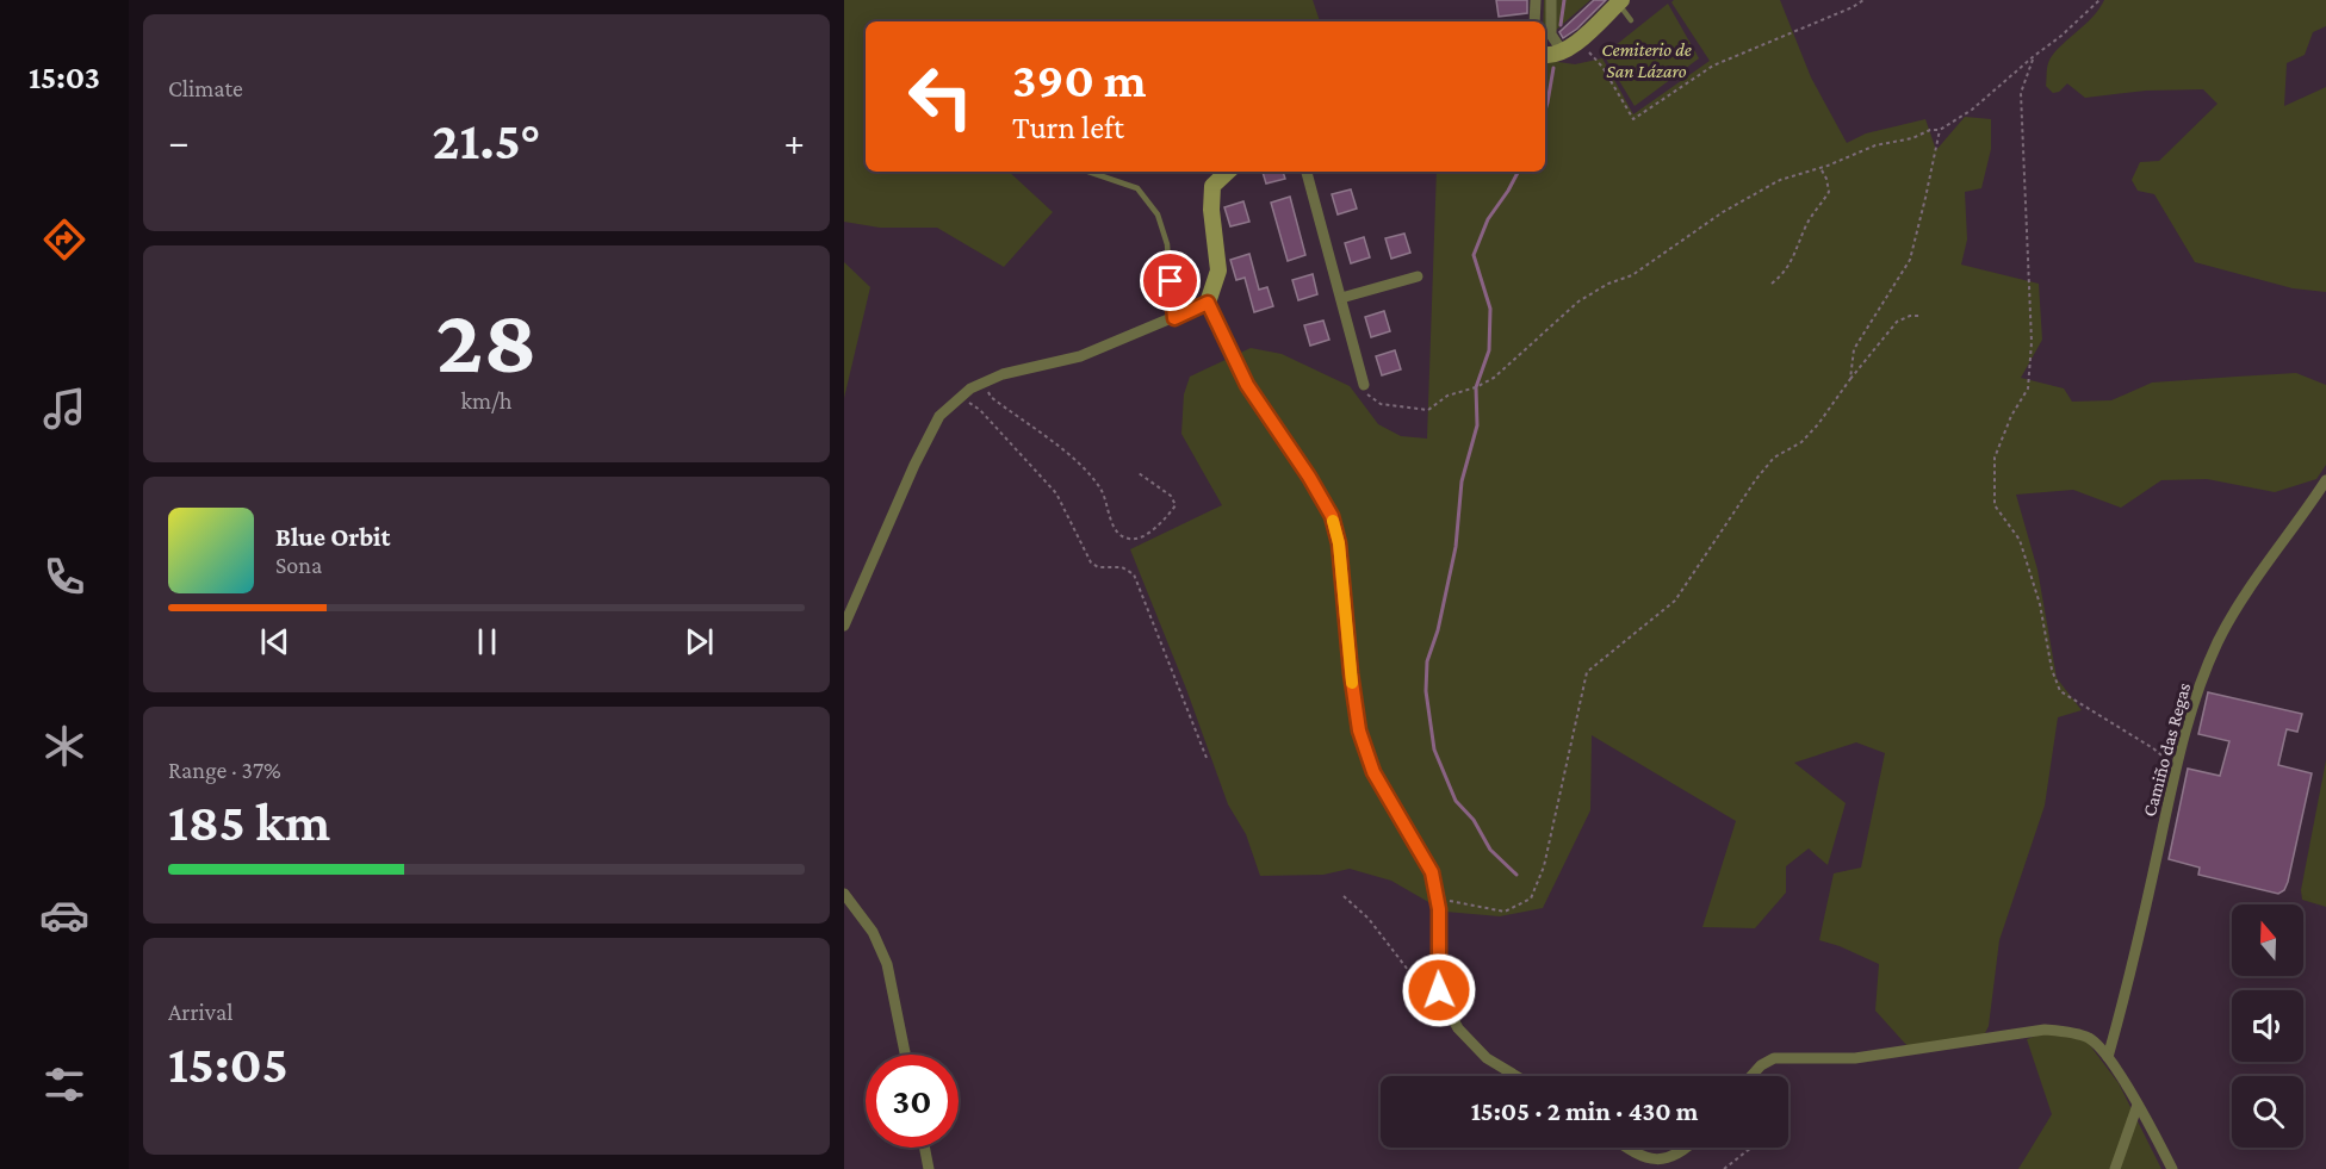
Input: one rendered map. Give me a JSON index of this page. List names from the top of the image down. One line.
{"streets":{"street":["Camiño das Regas"]},"parks":["Cemiterio de San Lázaro"],"north":"top","page":{"tabs":"15:03","tile":["Climate",["28","km/h"],["Range · 37%","185 km"],["Arrival","15:05"]],"turn":["390 m","Turn left"],"heat":["−","21.5°","+"],"song":["Blue Orbit","Sona"],"limit":"30","trip":"15:05 · 2 min · 430 m"}}
